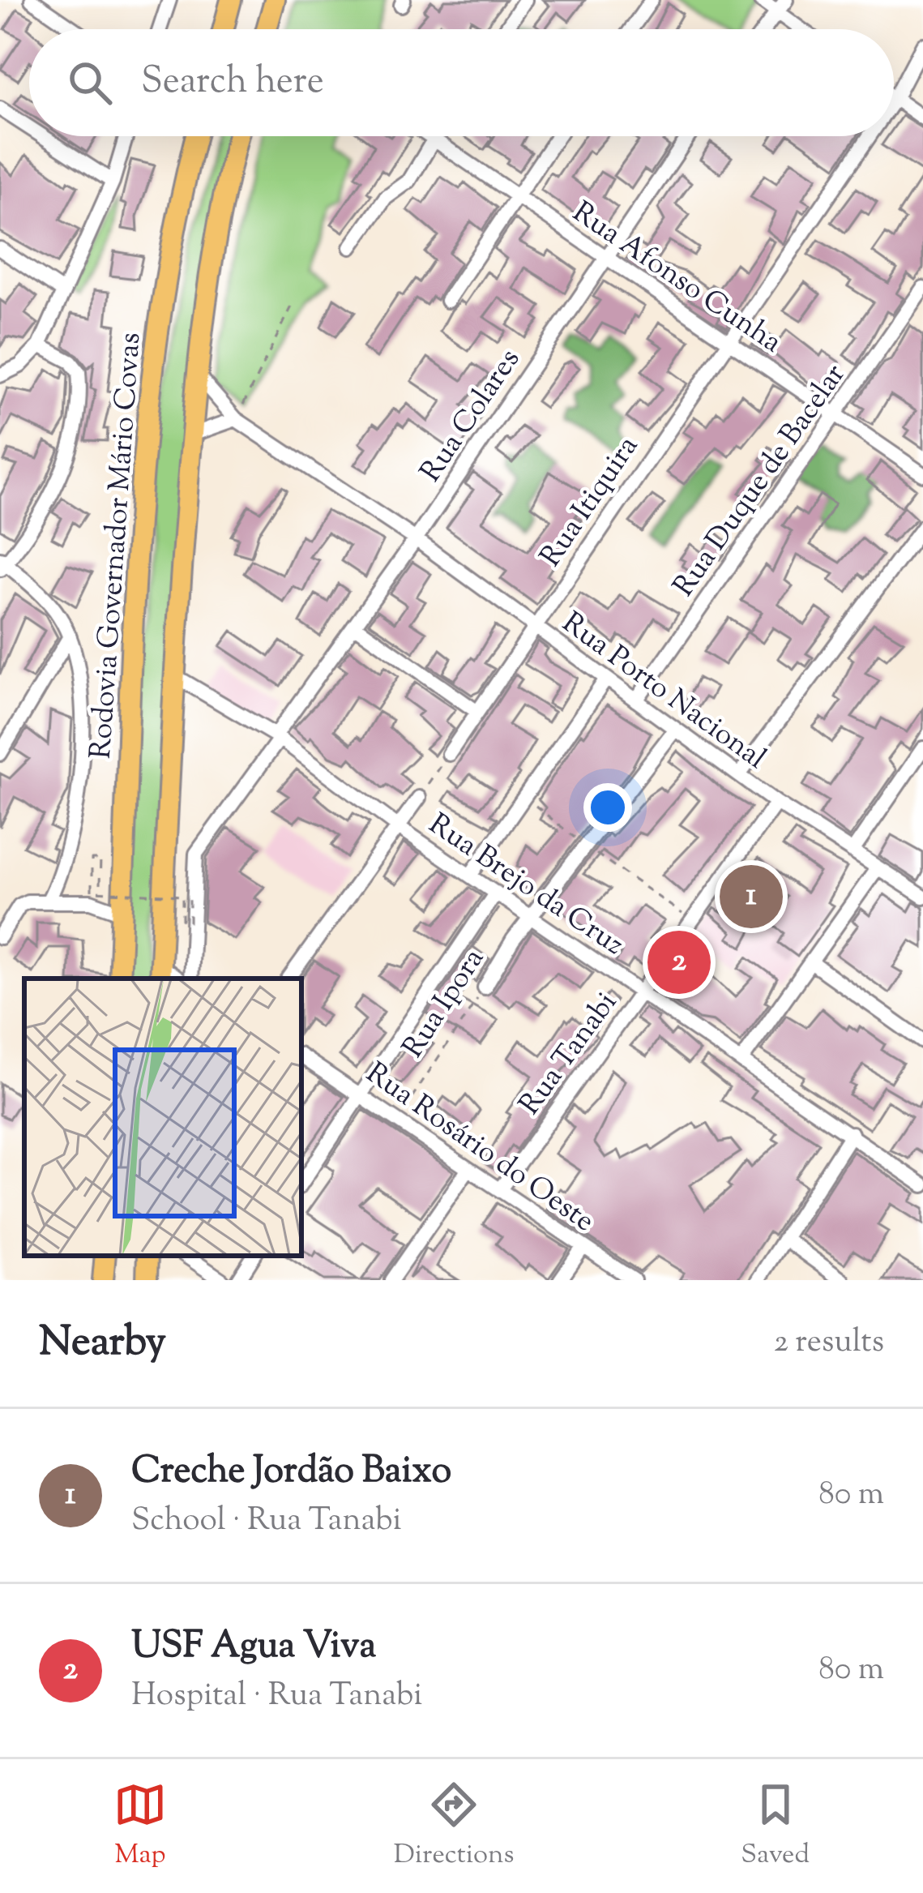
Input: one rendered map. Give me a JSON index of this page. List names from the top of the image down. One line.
{"streets":{"highway":["Rodovia Governador Mário Covas"],"street":["Rua Afonso Cunha","Rua Colares","Rua Duque de Bacelar","Rua Itiquira","Rua Porto Nacional","Rua Brejo da Cruz","Rua Ipora","Rua Tanabi","Rua Rosário do Oeste"]},"crossings":[["Rua Afonso Cunha","Rua Colares"],["Rua Afonso Cunha","Rua Duque de Bacelar"],["Rua Afonso Cunha","Rua Itiquira"],["Rua Colares","Rua Porto Nacional"],["Rua Colares","Rua Brejo da Cruz"],["Rua Duque de Bacelar","Rua Porto Nacional"],["Rua Itiquira","Rua Porto Nacional"],["Rua Porto Nacional","Rua Ipora"],["Rua Porto Nacional","Rua Tanabi"],["Rua Brejo da Cruz","Rua Ipora"],["Rua Brejo da Cruz","Rua Tanabi"],["Rua Ipora","Rua Rosário do Oeste"],["Rua Tanabi","Rua Rosário do Oeste"]],"page":{"search":"Search here","pins":["1","2"],"heading":["Nearby","2 results"],"list":[{"mark":"1","name":"Creche Jordão Baixo","note":"School · Rua Tanabi","value":"80 m"},{"mark":"2","name":"USF Agua Viva","note":"Hospital · Rua Tanabi","value":"80 m"}],"nav":["Map","Directions","Saved"]}}
